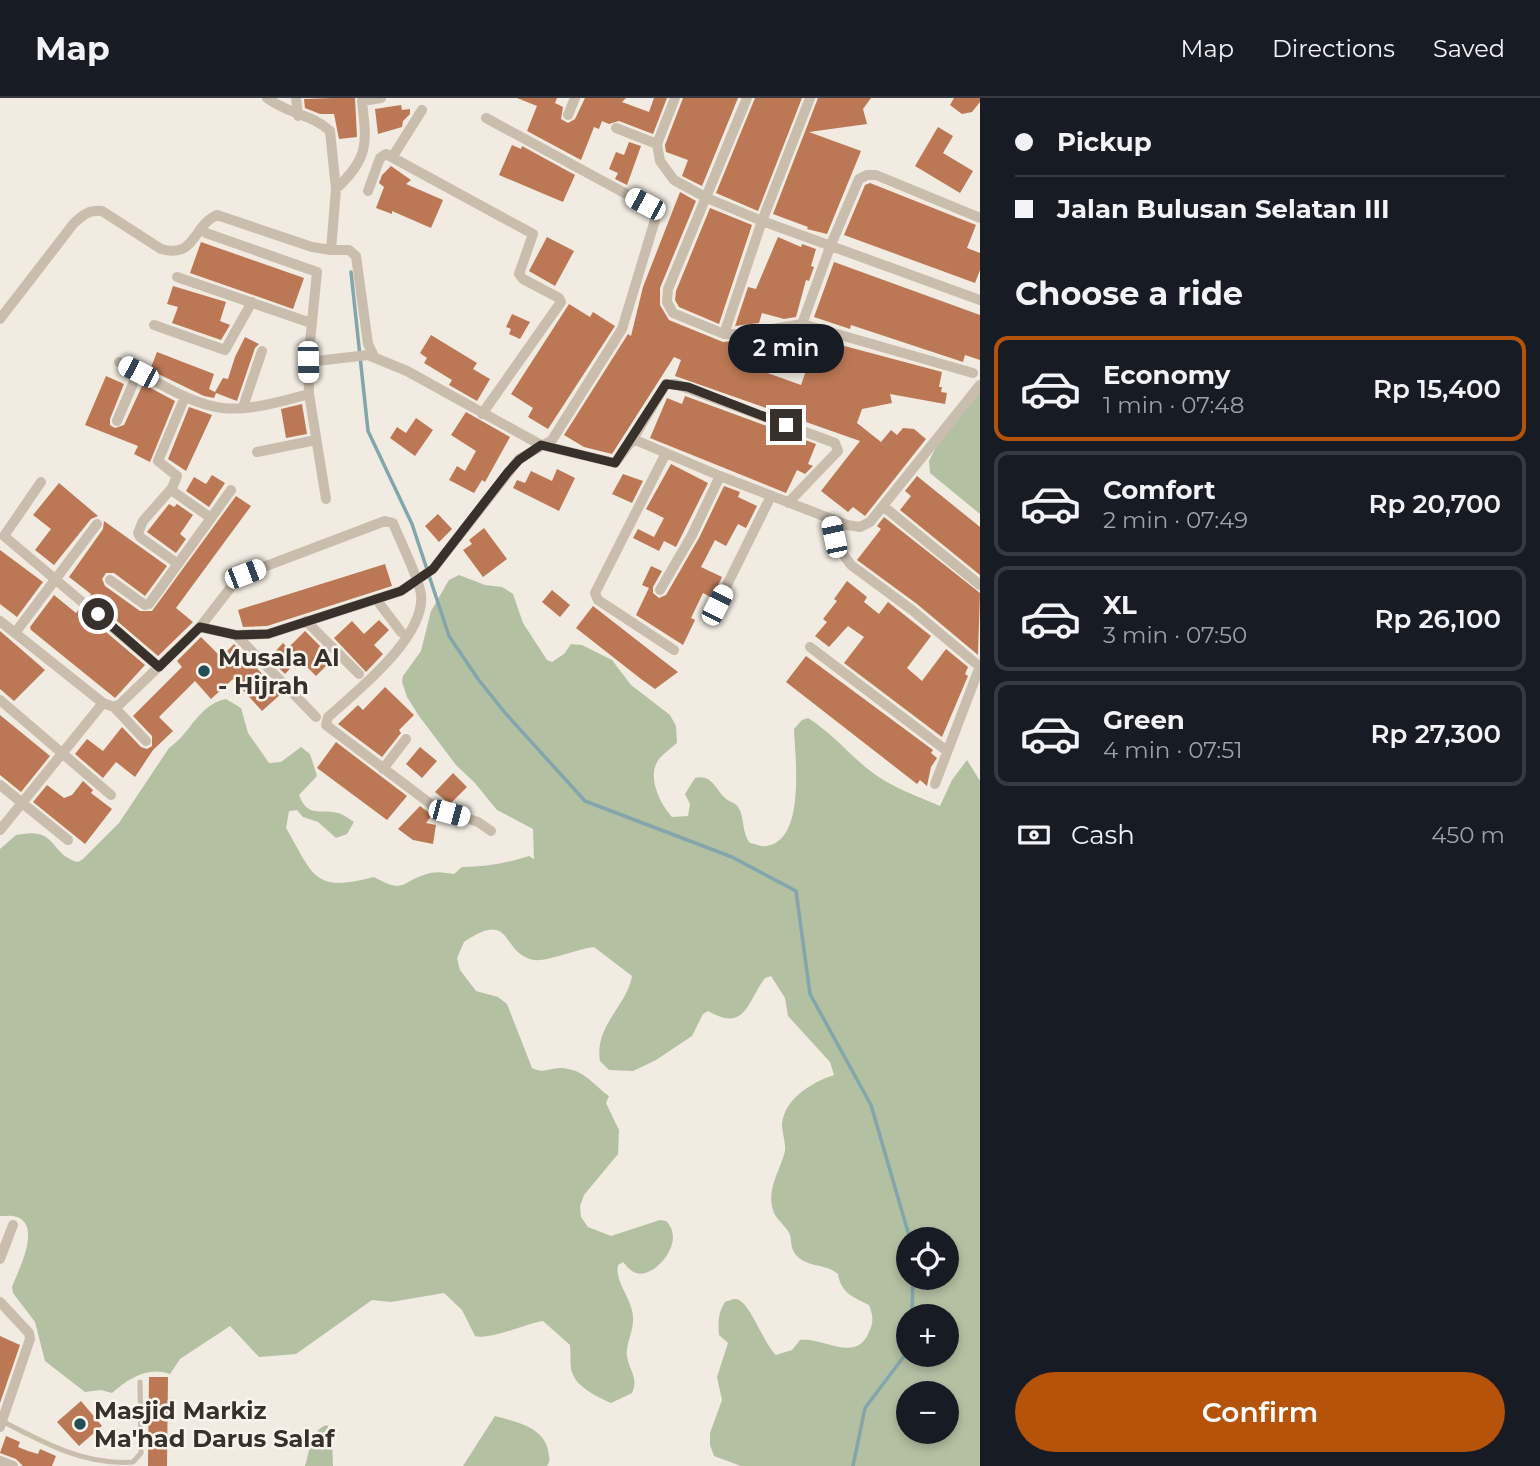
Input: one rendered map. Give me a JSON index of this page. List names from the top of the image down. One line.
{"places":["Musala Al - Hijrah","Masjid Markiz Ma'had Darus Salaf"],"page":{"header":"Map","nav":["Map","Directions","Saved"],"banner":["Pickup","Jalan Bulusan Selatan III"],"heading":"Choose a ride","bubble":"2 min","list":[{"name":"Economy","note":"1 min · 07:48","value":"Rp 15,400"},{"name":"Comfort","note":"2 min · 07:49","value":"Rp 20,700"},{"name":"XL","note":"3 min · 07:50","value":"Rp 26,100"},{"name":"Green","note":"4 min · 07:51","value":"Rp 27,300"}],"pay":["Cash","450 m"],"map_buttons":["+","−"],"buttons":"Confirm"}}
